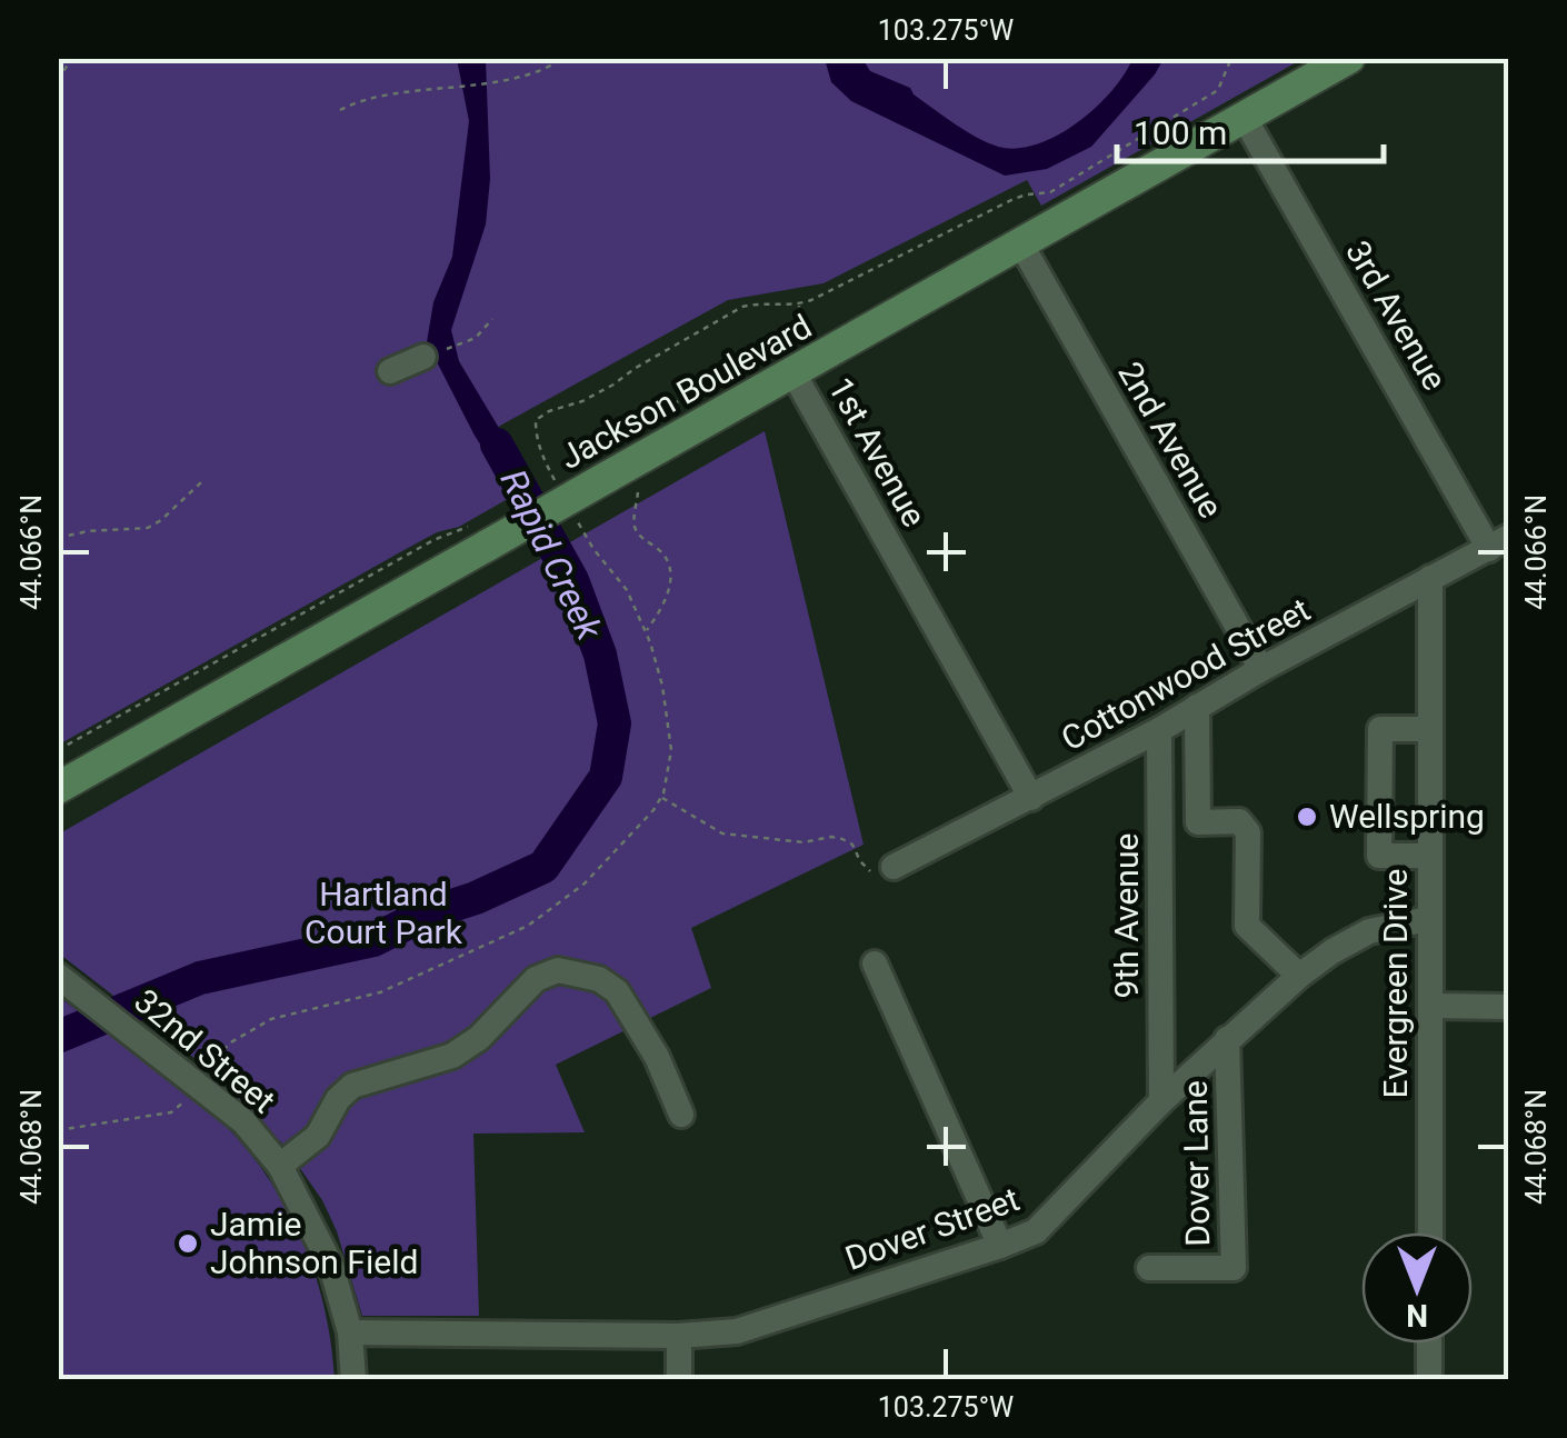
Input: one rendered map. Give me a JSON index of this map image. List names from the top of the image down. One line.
{"streets":{"main road":["Jackson Boulevard"],"street":["3rd Avenue","2nd Avenue","1st Avenue","Cottonwood Street","9th Avenue","Evergreen Drive","32nd Street","Dover Lane","Dover Street"]},"crossings":[["3rd Avenue","Jackson Boulevard"],["3rd Avenue","Cottonwood Street"],["Jackson Boulevard","2nd Avenue"],["Jackson Boulevard","1st Avenue"],["2nd Avenue","Cottonwood Street"],["1st Avenue","Cottonwood Street"],["Cottonwood Street","9th Avenue"],["Cottonwood Street","Evergreen Drive"],["9th Avenue","Dover Street"],["Evergreen Drive","Dover Street"],["32nd Street","Dover Street"],["Dover Lane","Dover Street"]],"water":["Rapid Creek"],"parks":["Hartland Court Park"],"places":["Wellspring","Jamie Johnson Field"],"scale_bar":"100 m","north":"bottom","coordinates":["103.275°W","44.066°N","44.068°N"]}
